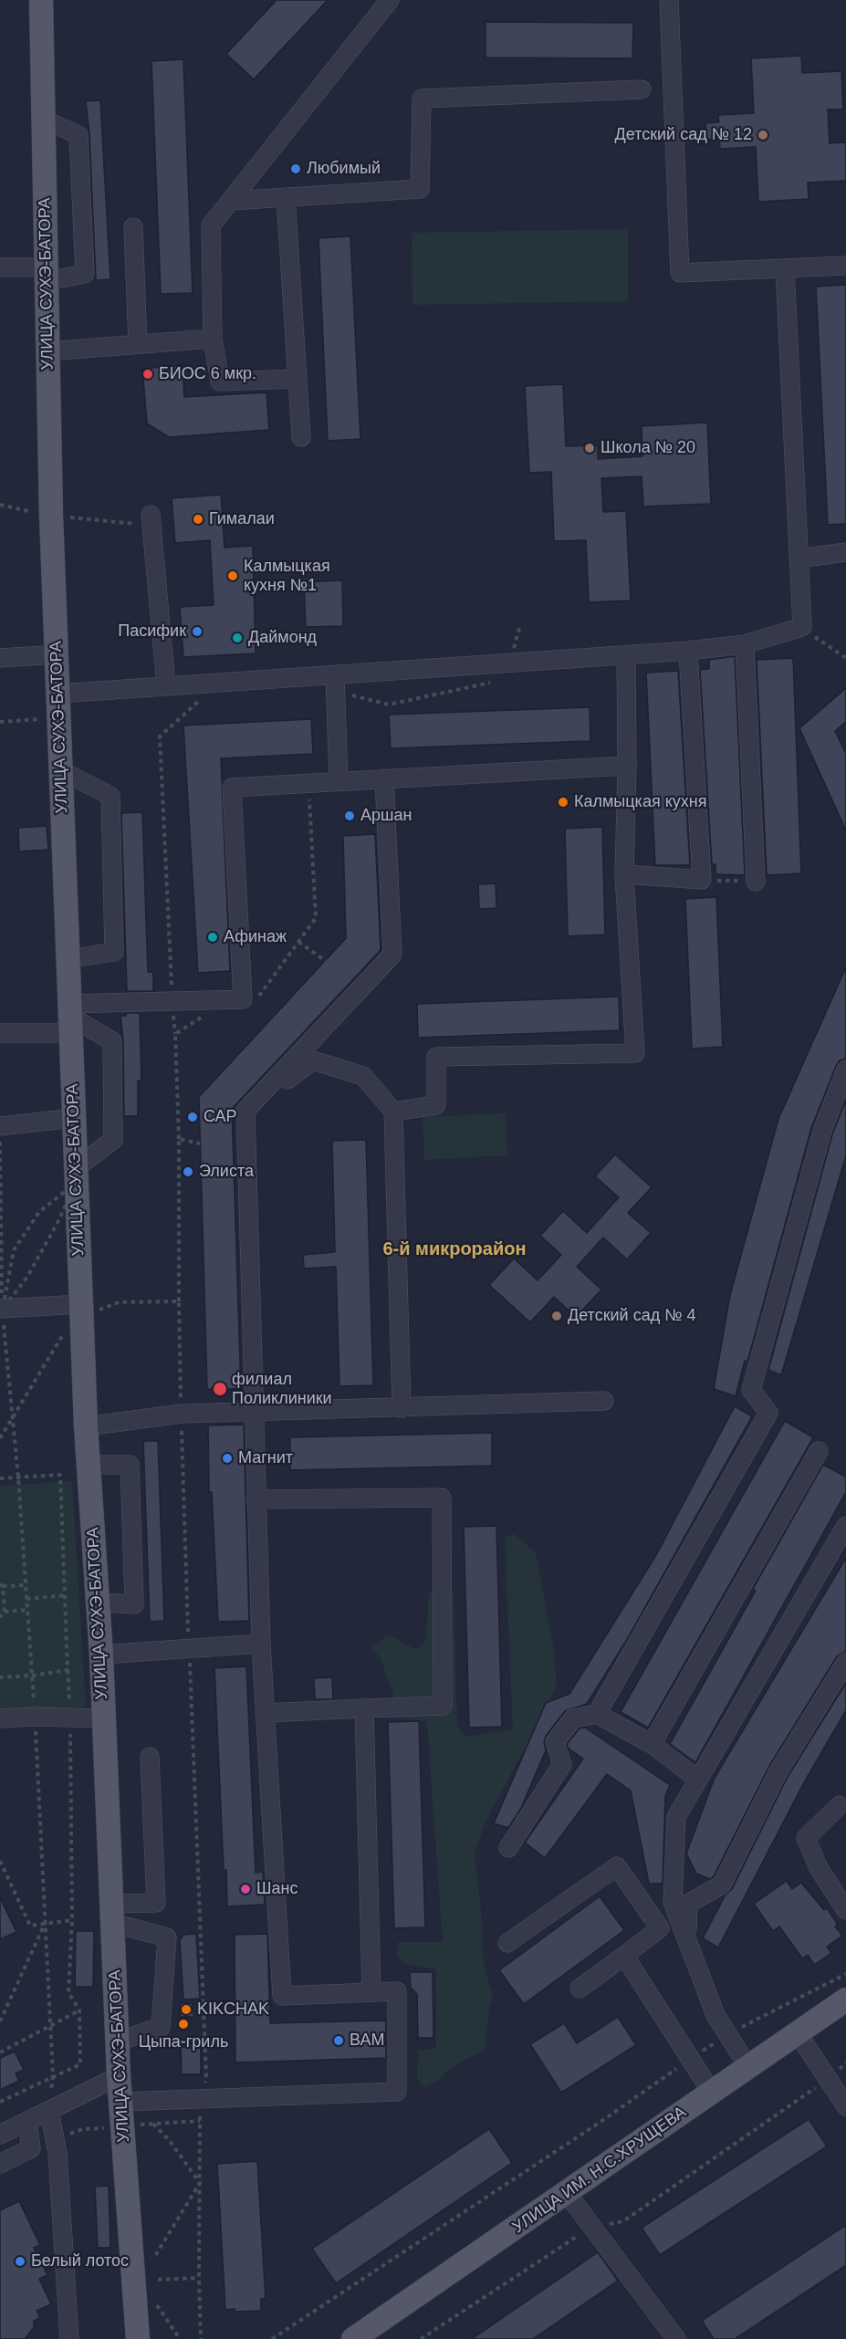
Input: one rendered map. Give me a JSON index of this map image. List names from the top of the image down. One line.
{"streets":{"main road":["УЛИЦА СУХЭ-БАТОРА","УЛИЦА ИМ. Н.С.ХРУЩЕВА"]},"districts":["6-й микрорайон"],"places":["Детский сад № 12","Любимый","БИОС 6 мкр.","Школа № 20","Гималаи","Калмыцкая кухня №1","Пасифик","Даймонд","Калмыцкая кухня","Аршан","Афинаж","САР","Элиста","Детский сад № 4","филиал Поликлиники","Магнит","Шанс","KIKCHAK","Цыпа-гриль","ВАМ","Белый лотос"]}
